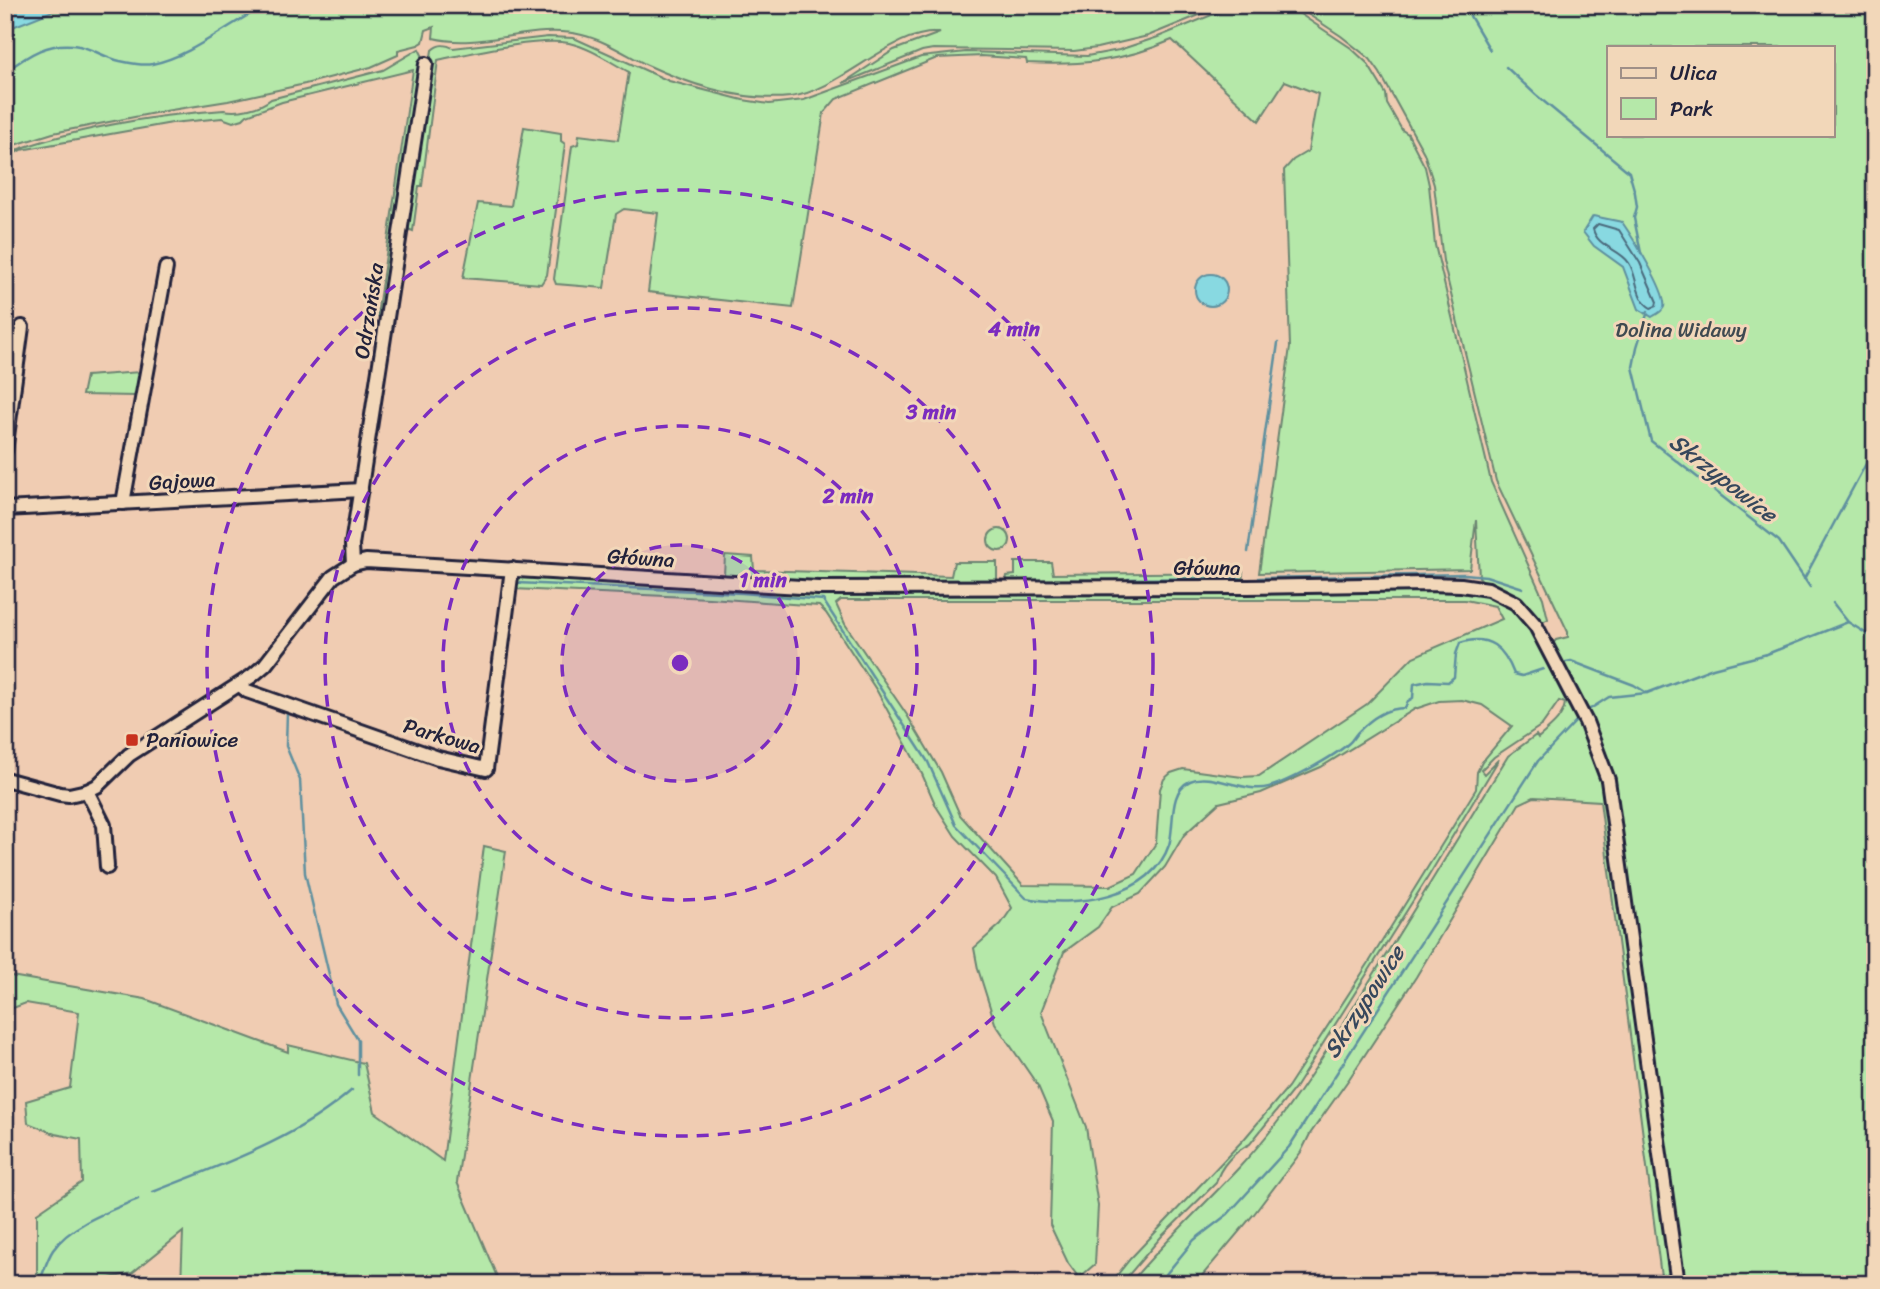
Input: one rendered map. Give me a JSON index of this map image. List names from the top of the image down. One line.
{"streets":{"street":["Odrzańska","Gajowa","Główna","Parkowa"]},"crossings":[["Odrzańska","Gajowa"],["Odrzańska","Główna"],["Główna","Parkowa"]],"water":["Skrzypowice"],"parks":["Dolina Widawy"],"places":{"transit":["Paniowice"]},"legend":["Ulica","Park"],"rings":["4 min","3 min","2 min","1 min"]}
